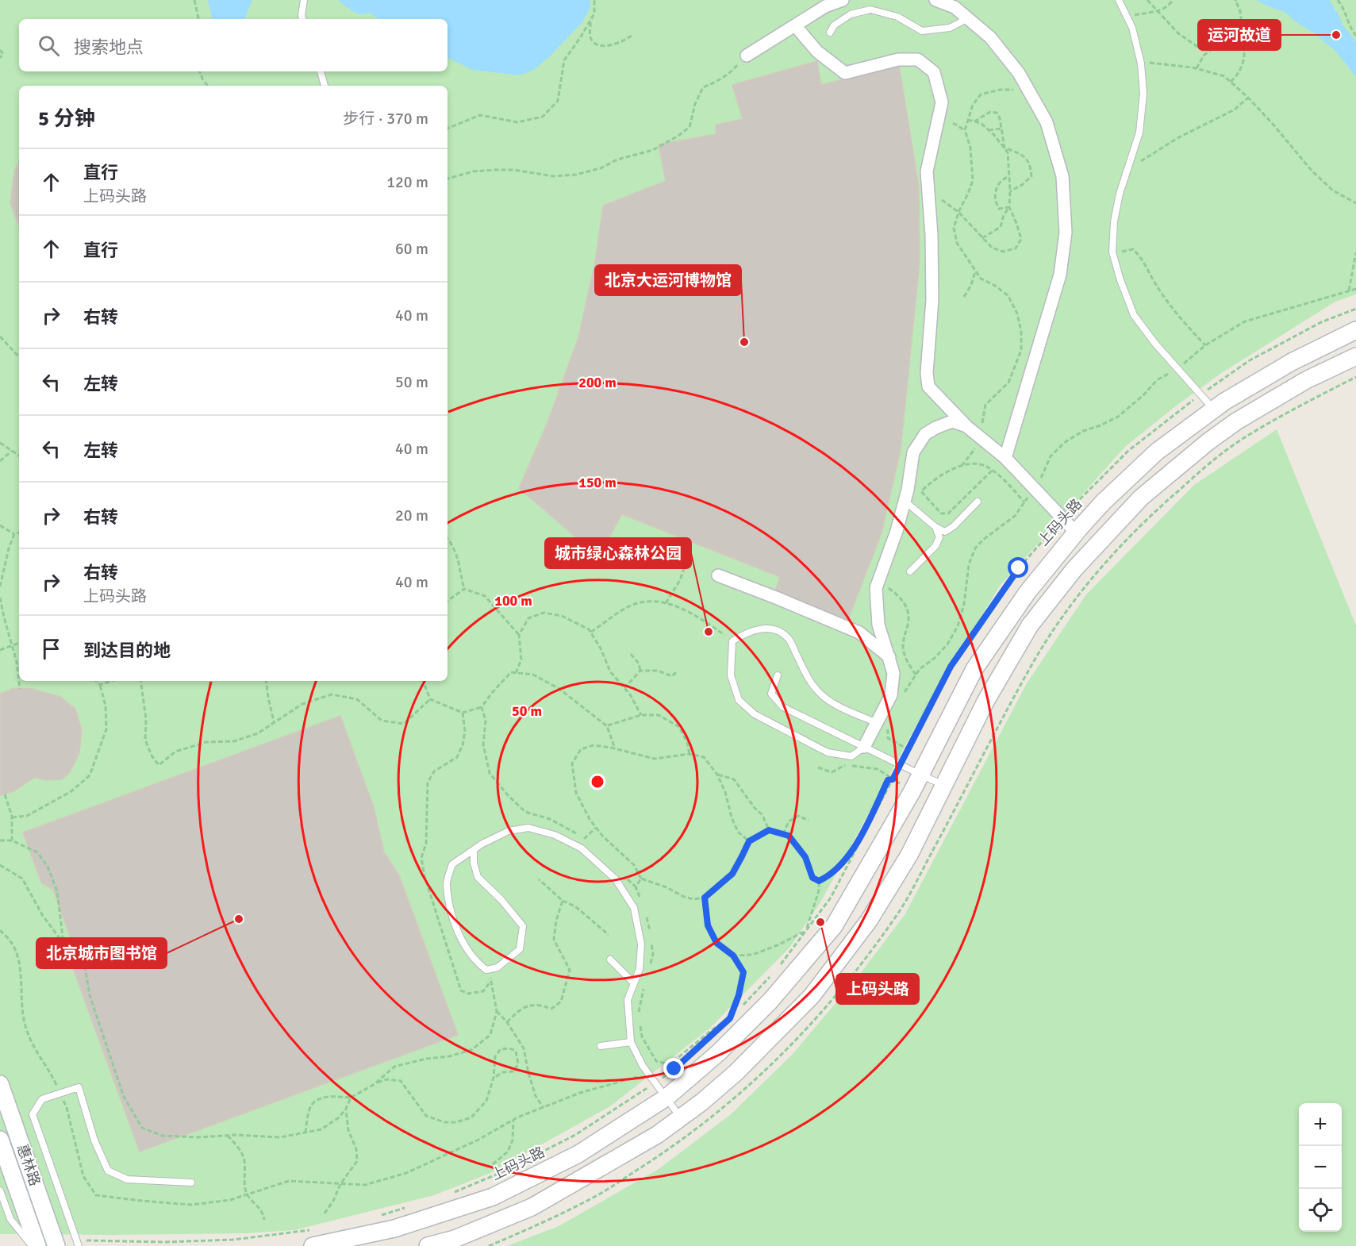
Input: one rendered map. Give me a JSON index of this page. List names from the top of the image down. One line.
{"streets":{"main road":["上码头路","惠林路"]},"places":["运河故道","北京大运河博物馆","城市绿心森林公园","北京城市图书馆","上码头路"],"page":{"search":"搜索地点","heading":["5 分钟","步行 · 370 m"],"list":[["直行","上码头路","120 m"],["直行","60 m"],["右转","40 m"],["左转","50 m"],["左转","40 m"],["右转","20 m"],["右转","上码头路","40 m"],"到达目的地"],"map_buttons":["+","−"]},"rings":["200 m","150 m","100 m","50 m"]}
